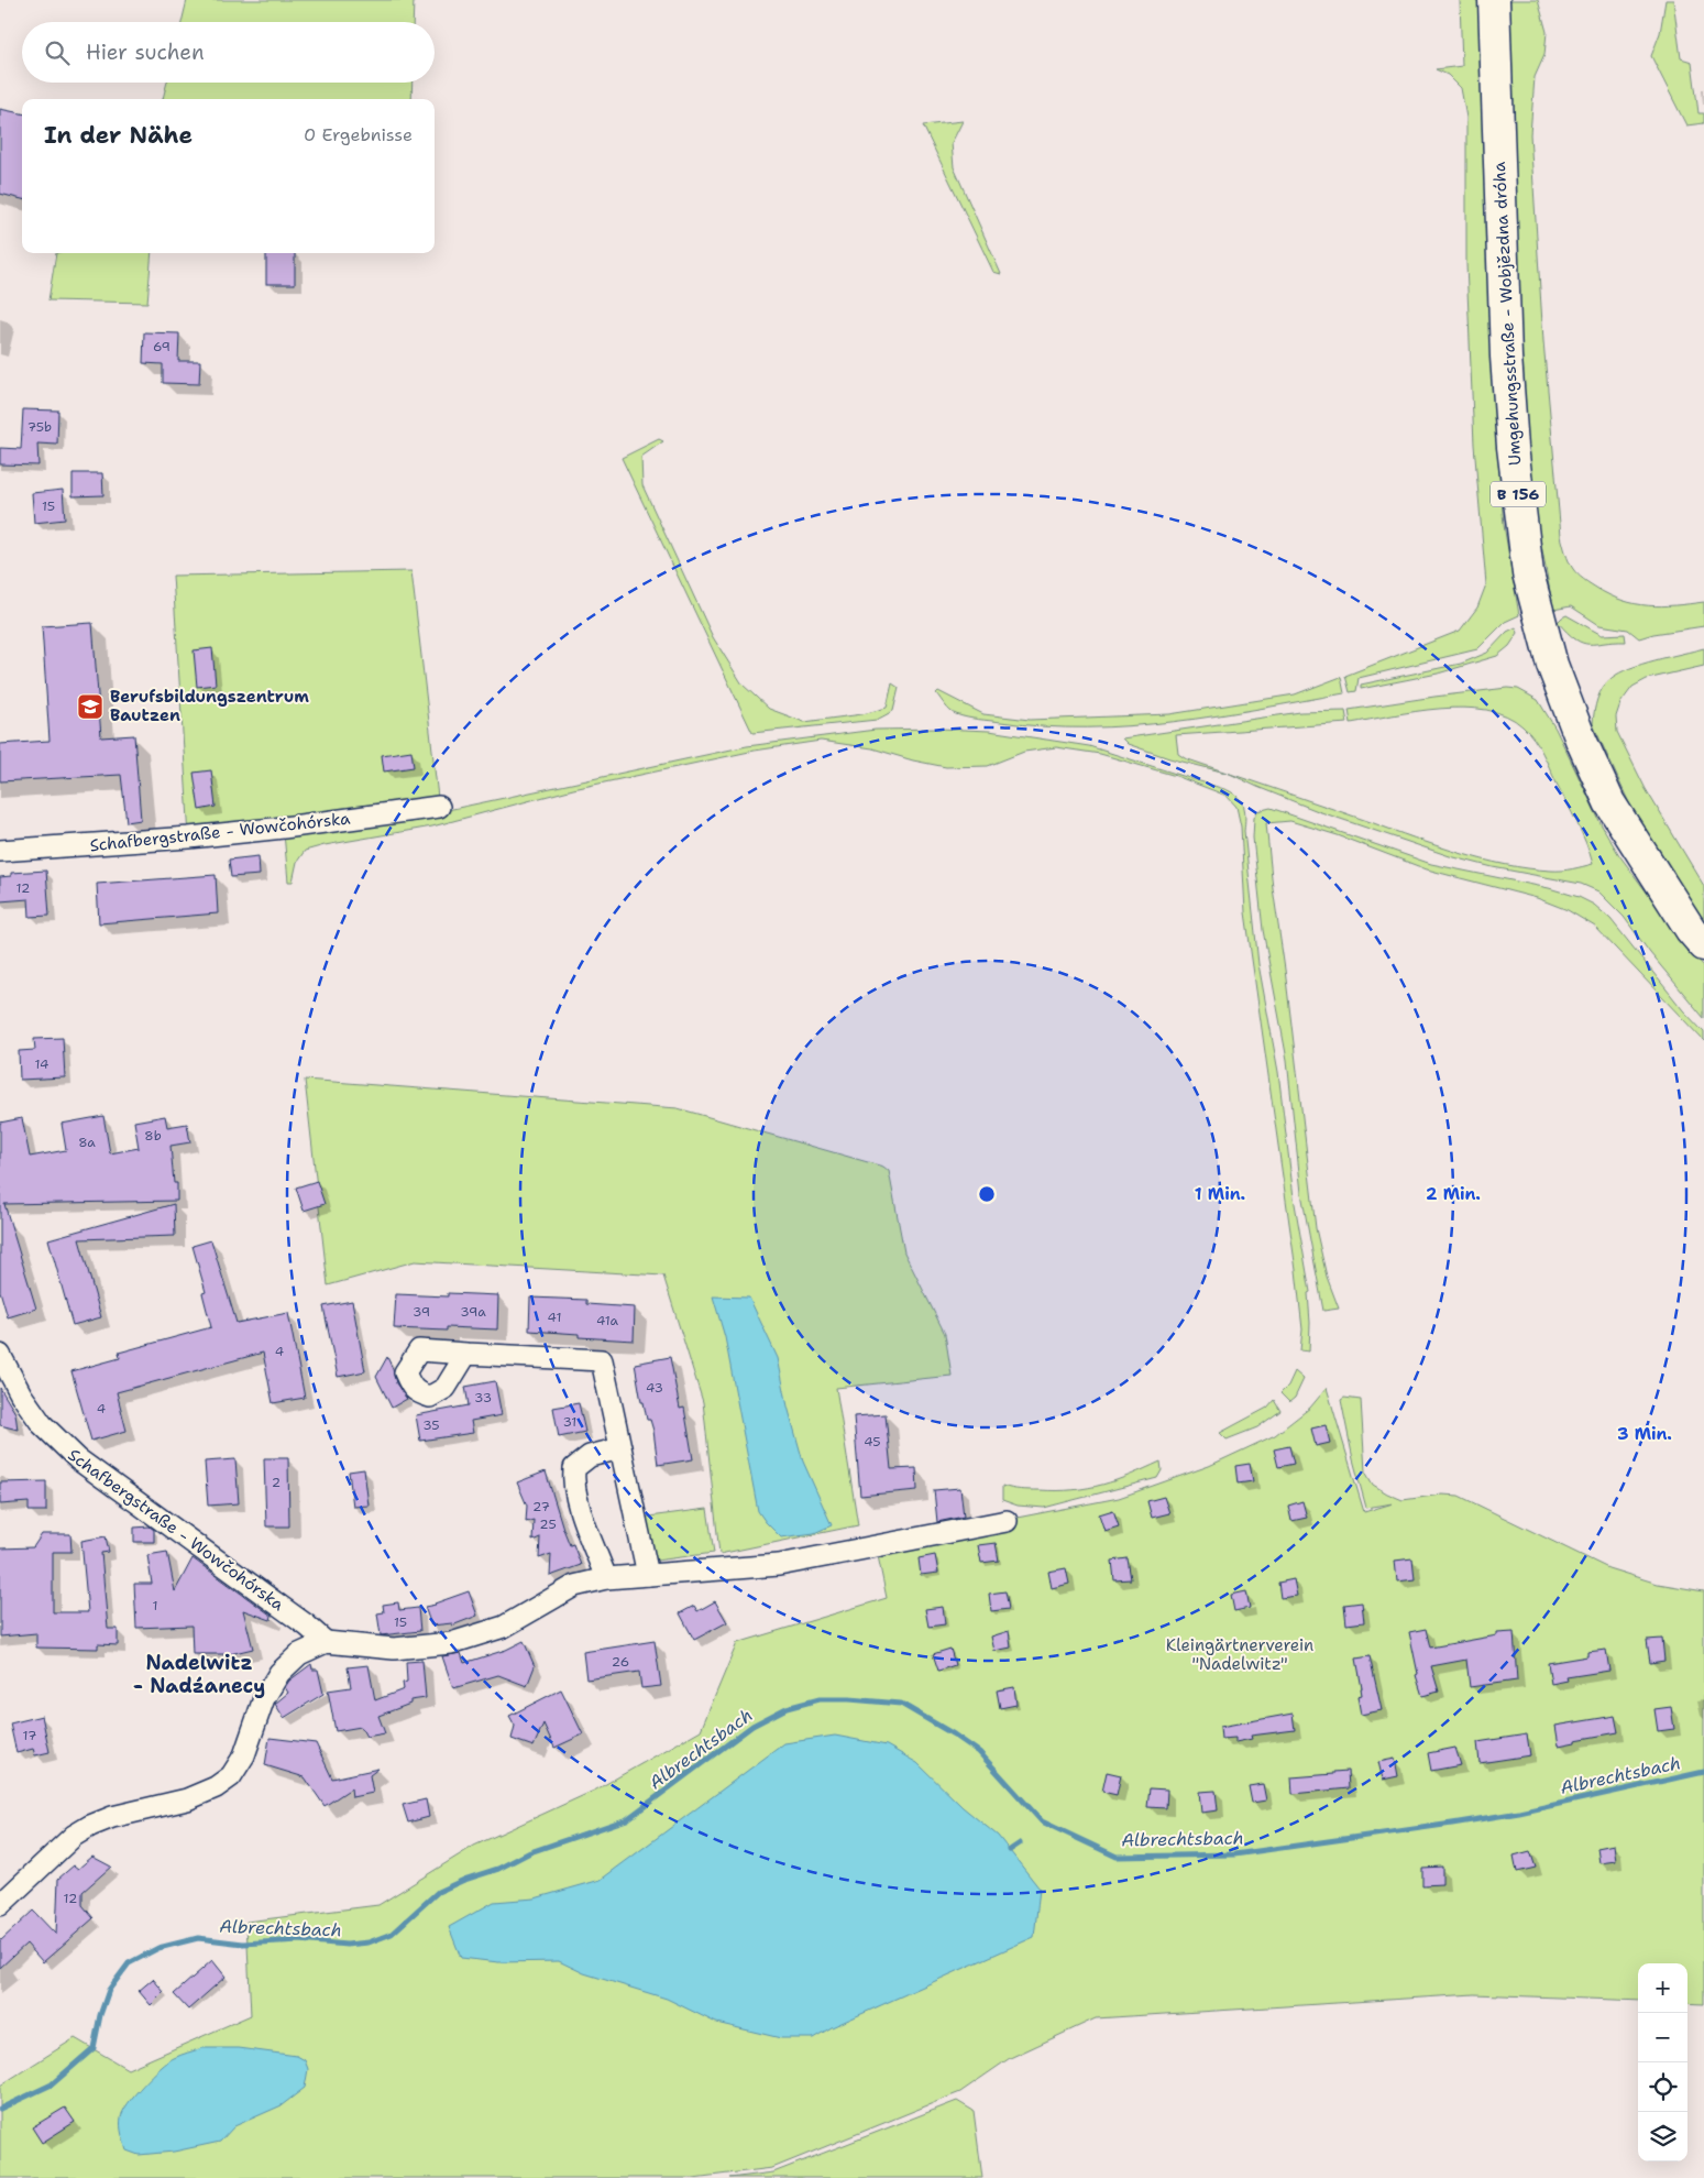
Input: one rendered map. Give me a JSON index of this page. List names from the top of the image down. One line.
{"streets":{"main road":["Umgehungsstraße - Wobjězdna dróha","B 156"],"street":["Schafbergstraße - Wowčohórska"]},"districts":["Nadelwitz - Nadźanecy"],"water":["Albrechtsbach"],"parks":["Kleingärtnerverein \"Nadelwitz\""],"places":{"school or university":["Berufsbildungszentrum Bautzen"]},"house_numbers":["69","75b","15","12","14","8b","8a","39","39a","41","41a","4","43","33","4","31","35","45","2","27","25","1","15","26","17","12"],"page":{"search":"Hier suchen","heading":["In der Nähe","0 Ergebnisse"],"map_buttons":["+","−"]},"rings":["1 Min.","2 Min.","3 Min."]}
